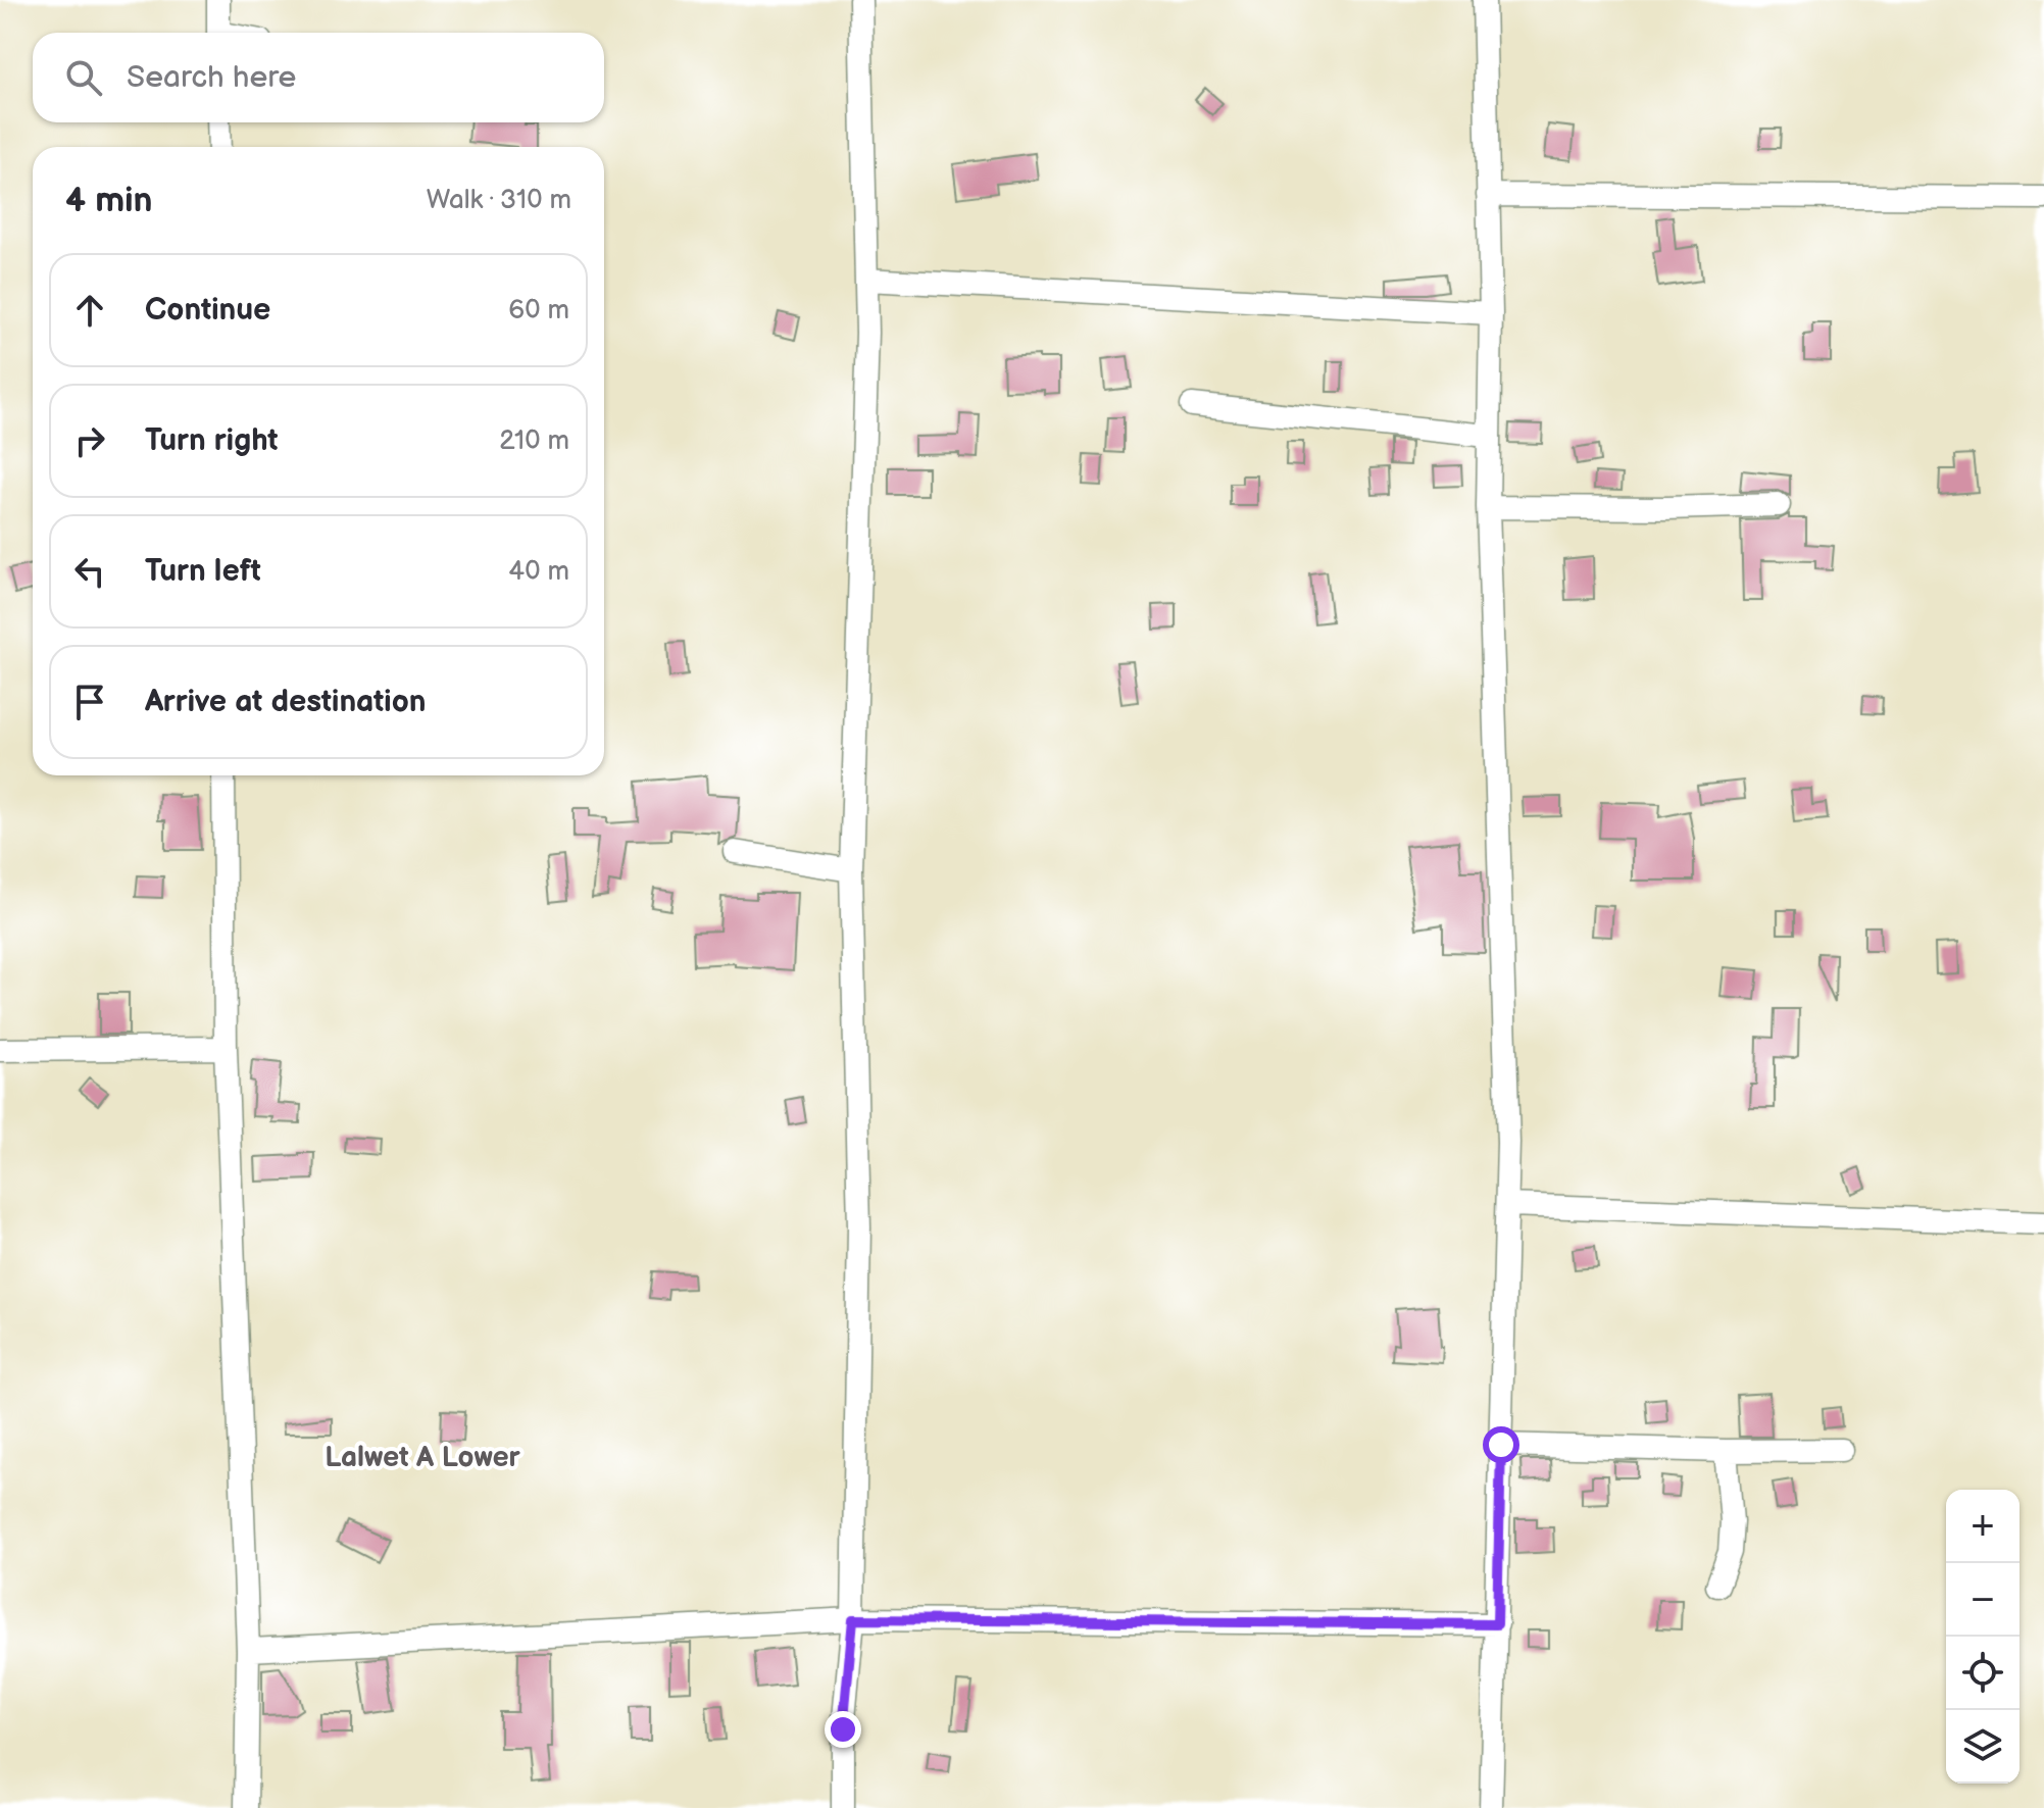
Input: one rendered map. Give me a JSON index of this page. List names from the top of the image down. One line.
{"districts":["Lalwet A Lower"],"page":{"search":"Search here","heading":["4 min","Walk · 310 m"],"list":[["Continue","60 m"],["Turn right","210 m"],["Turn left","40 m"],"Arrive at destination"],"map_buttons":["+","−"]}}
